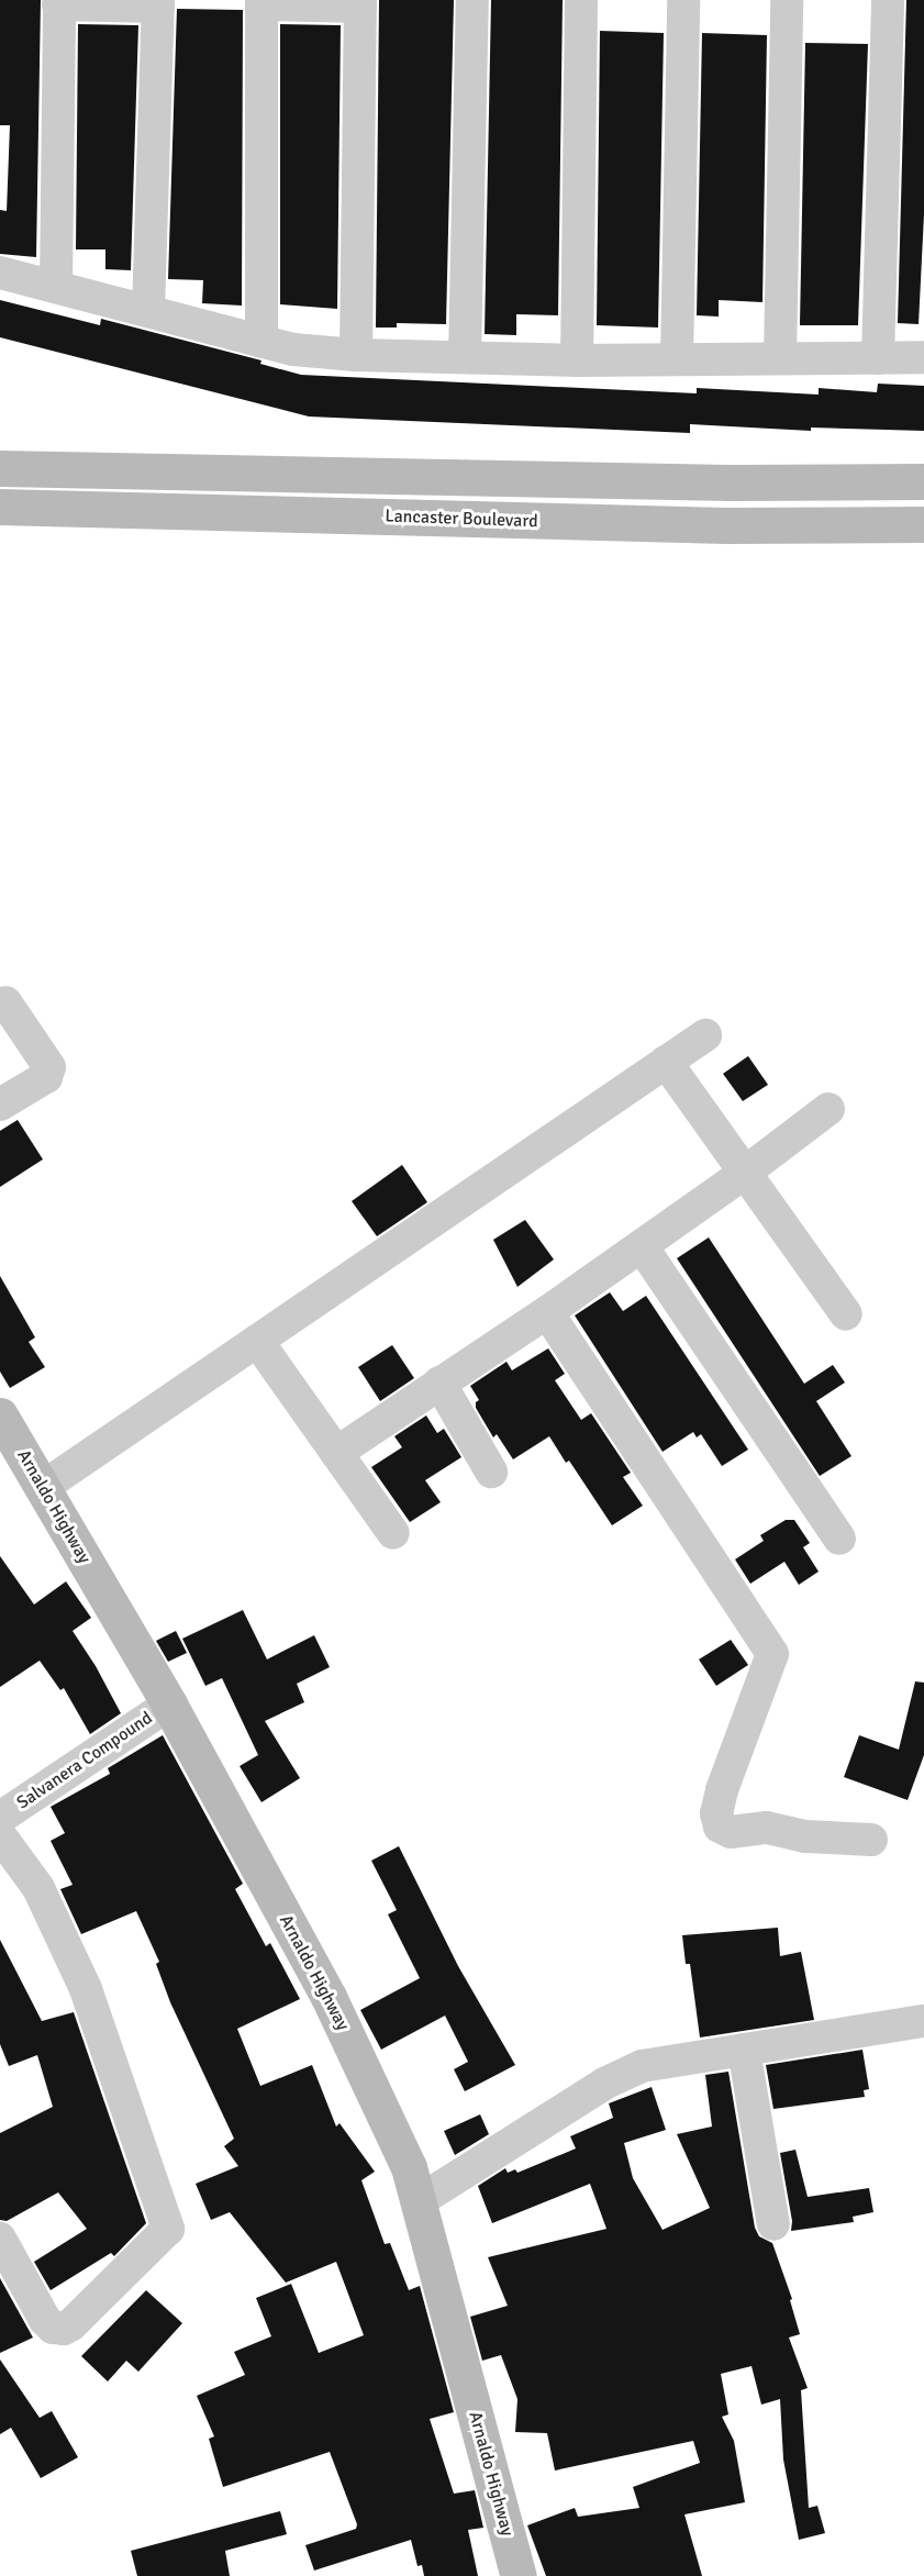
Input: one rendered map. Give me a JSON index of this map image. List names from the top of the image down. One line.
{"streets":{"main road":["Lancaster Boulevard","Arnaldo Highway"],"street":["Salvanera Compound"]},"crossings":[["Arnaldo Highway","Salvanera Compound"]]}
